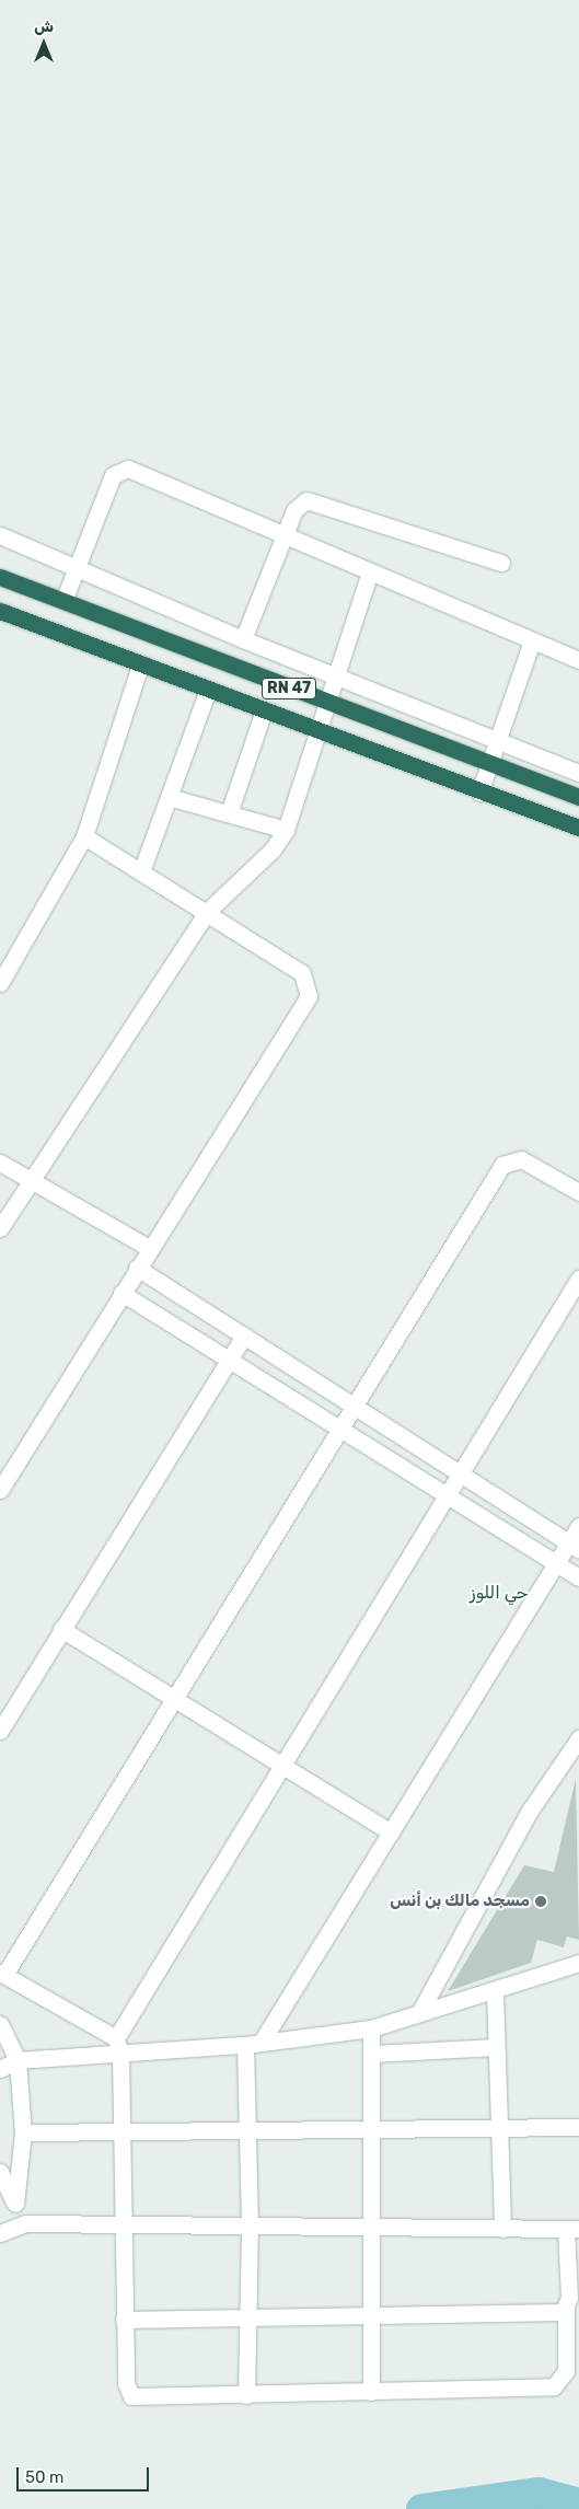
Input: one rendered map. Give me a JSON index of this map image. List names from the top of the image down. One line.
{"streets":{"highway":["RN 47"]},"districts":["حي اللوز"],"places":["مسجد مالك بن أنس"],"scale_bar":"50 m","north":"top"}
